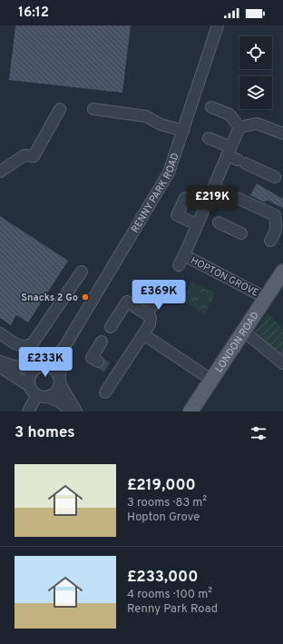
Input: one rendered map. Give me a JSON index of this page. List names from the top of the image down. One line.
{"streets":{"main road":["LONDON ROAD"],"street":["RENNY PARK ROAD","HOPTON GROVE"]},"crossings":[["HOPTON GROVE","LONDON ROAD"]],"places":["Snacks 2 Go"],"page":{"status":"16:12","price":["£219K","£369K","£233K"],"heading":"3 homes","list":[{"name":"£219,000","note":"3 rooms · 83 m² · Hopton Grove"},{"name":"£233,000","note":"4 rooms · 100 m² · Renny Park Road"}]}}
